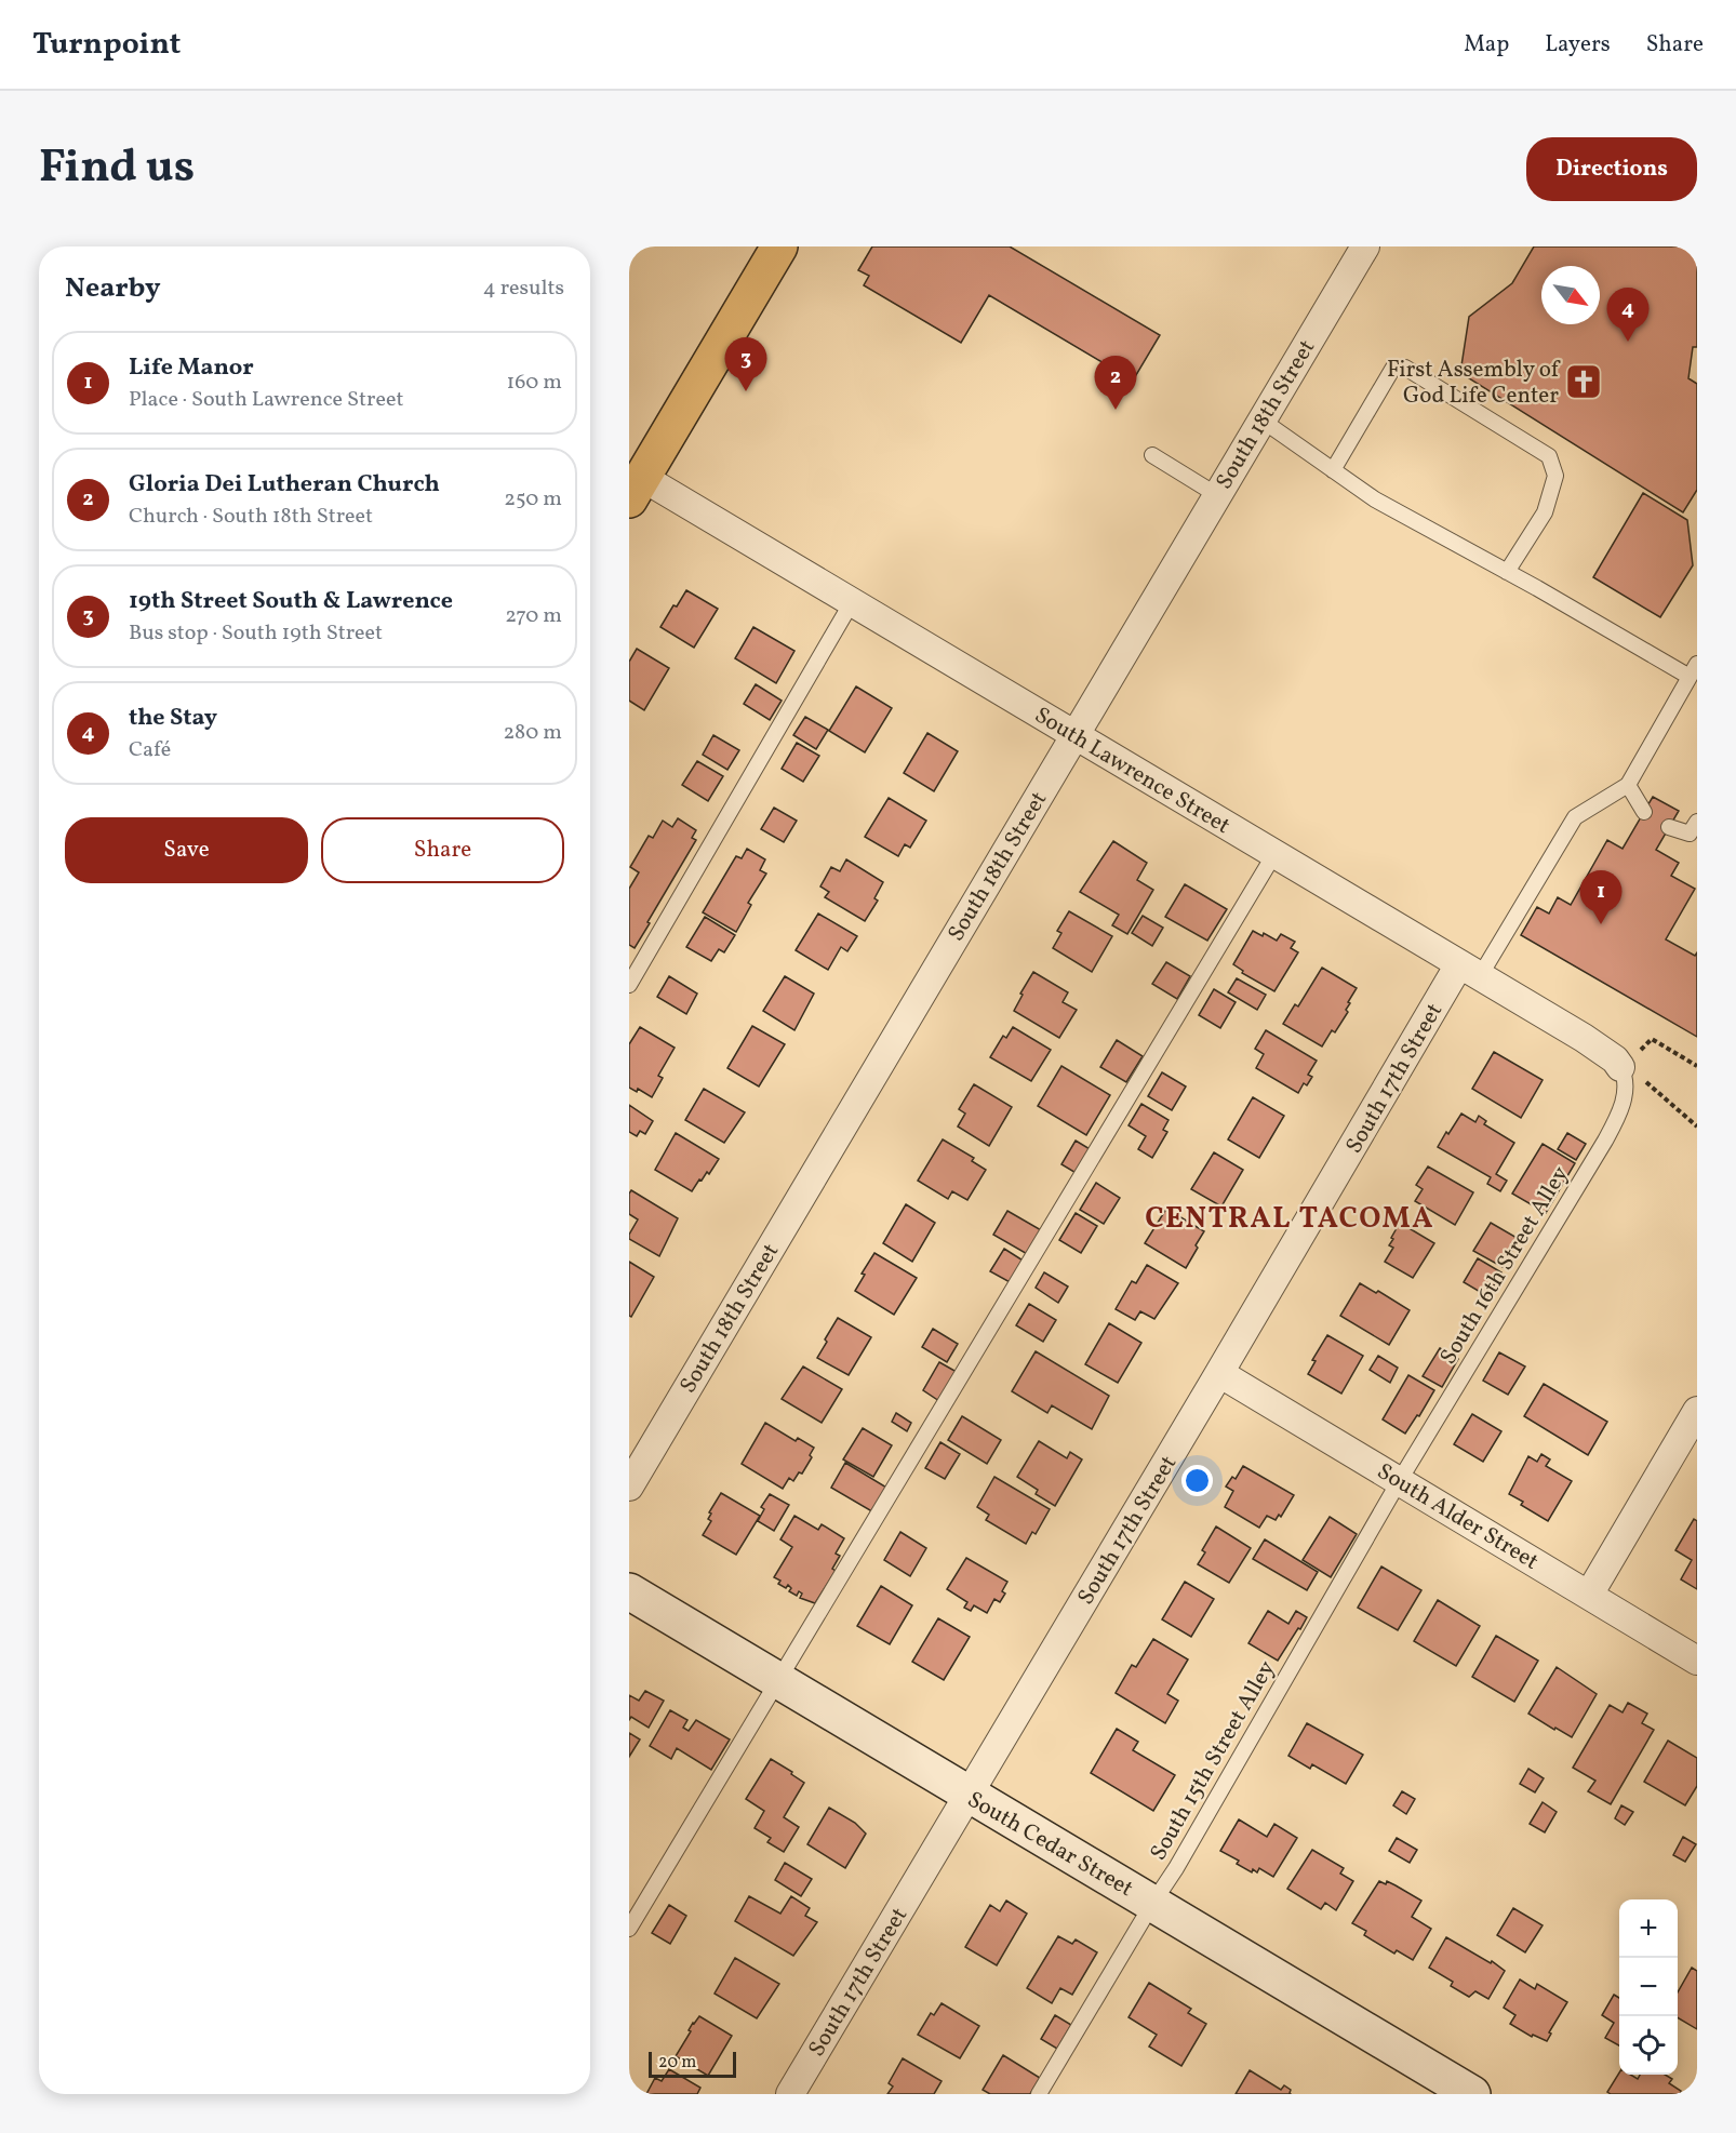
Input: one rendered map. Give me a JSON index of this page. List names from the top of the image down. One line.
{"streets":{"main road":["South Cedar Street"],"street":["South 18th Street","South Lawrence Street","South 17th Street","South Alder Street"],"lane":["South 16th Street Alley","South 15th Street Alley"]},"crossings":[["South 18th Street","South Lawrence Street"],["South Lawrence Street","South 17th Street"],["South Lawrence Street","South 16th Street Alley"],["South 17th Street","South Alder Street"],["South 17th Street","South Cedar Street"],["South 16th Street Alley","South Alder Street"],["South 16th Street Alley","South 15th Street Alley"],["South Alder Street","South 15th Street Alley"],["South 15th Street Alley","South Cedar Street"]],"districts":["CENTRAL TACOMA"],"places":{"church":["First Assembly of God Life Center"]},"scale_bar":"20 m","north":"bottom right","page":{"header":"Turnpoint","nav":["Map","Layers","Share"],"title":"Find us","buttons":["Directions",["Save","Share"]],"heading":["Nearby","4 results"],"pins":["4","3","2","1"],"list":[{"mark":"1","name":"Life Manor","note":"Place · South Lawrence Street","value":"160 m"},{"mark":"2","name":"Gloria Dei Lutheran Church","note":"Church · South 18th Street","value":"250 m"},{"mark":"3","name":"19th Street South & Lawrence","note":"Bus stop · South 19th Street","value":"270 m"},{"mark":"4","name":"the Stay","note":"Café","value":"280 m"}],"map_buttons":["+","−"],"scale":"20 m"}}
